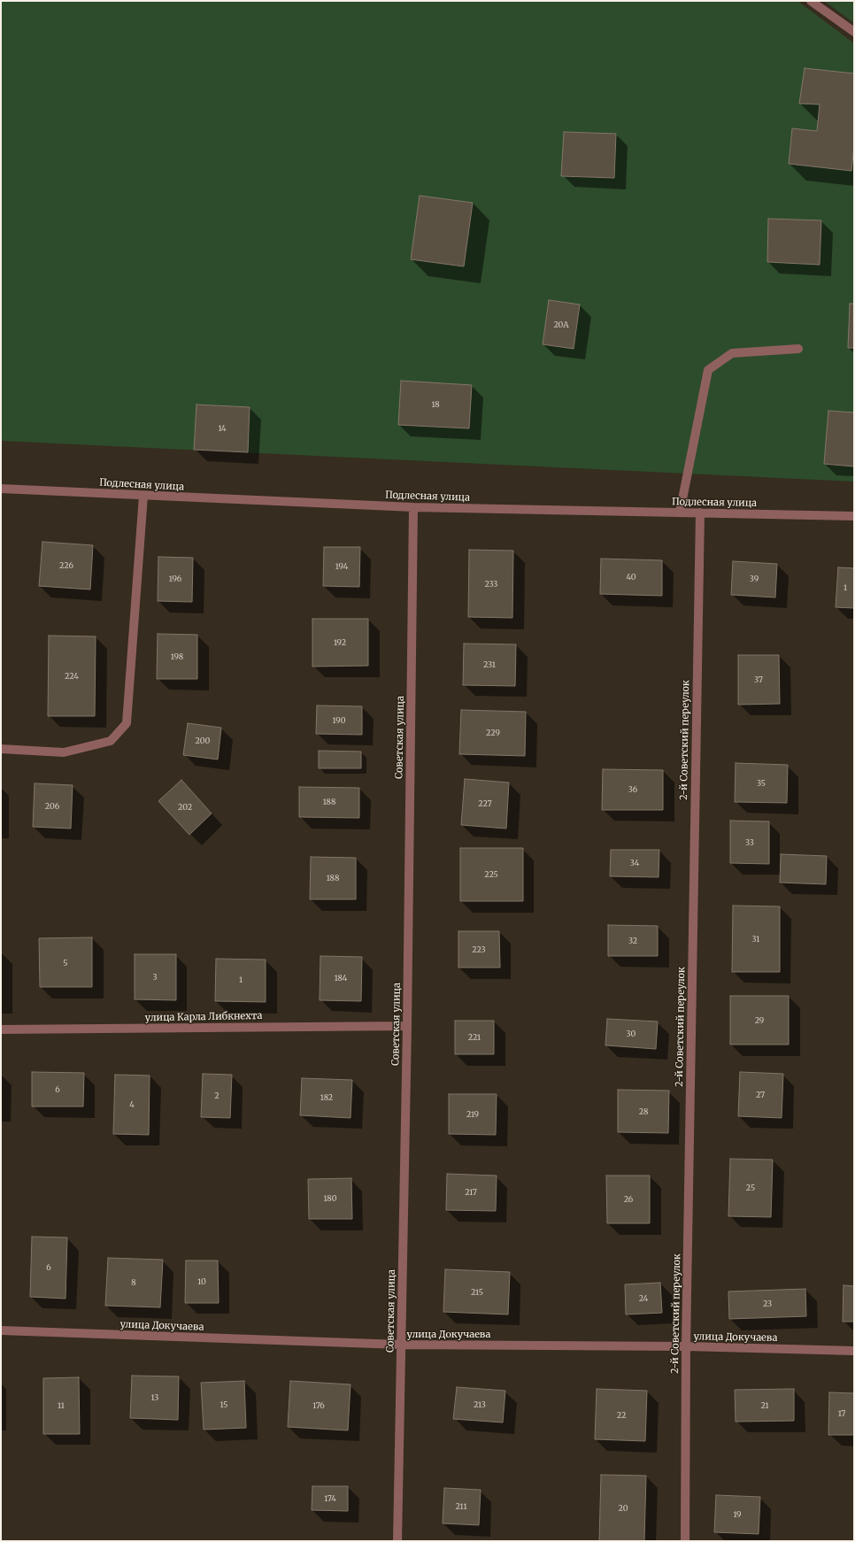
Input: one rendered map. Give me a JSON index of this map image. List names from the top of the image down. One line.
{"streets":{"street":["Подлесная улица","Советская улица","2-й Советский переулок","улица Карла Либкнехта","улица Докучаева"]},"crossings":[["Подлесная улица","Советская улица"],["Подлесная улица","2-й Советский переулок"],["Советская улица","улица Карла Либкнехта"],["Советская улица","улица Докучаева"],["2-й Советский переулок","улица Докучаева"]],"house_numbers":["20А","18","14","226","194","40","196","39","233","1","192","198","231","224","37","190","229","200","35","36","188","227","206","202","33","34","225","188","31","32","223","5","3","184","1","29","30","221","6","27","2","182","4","28","219","25","217","180","26","6","10","8","215","24","23","13","15","213","11","176","21","17","22","174","211","20","19"]}
